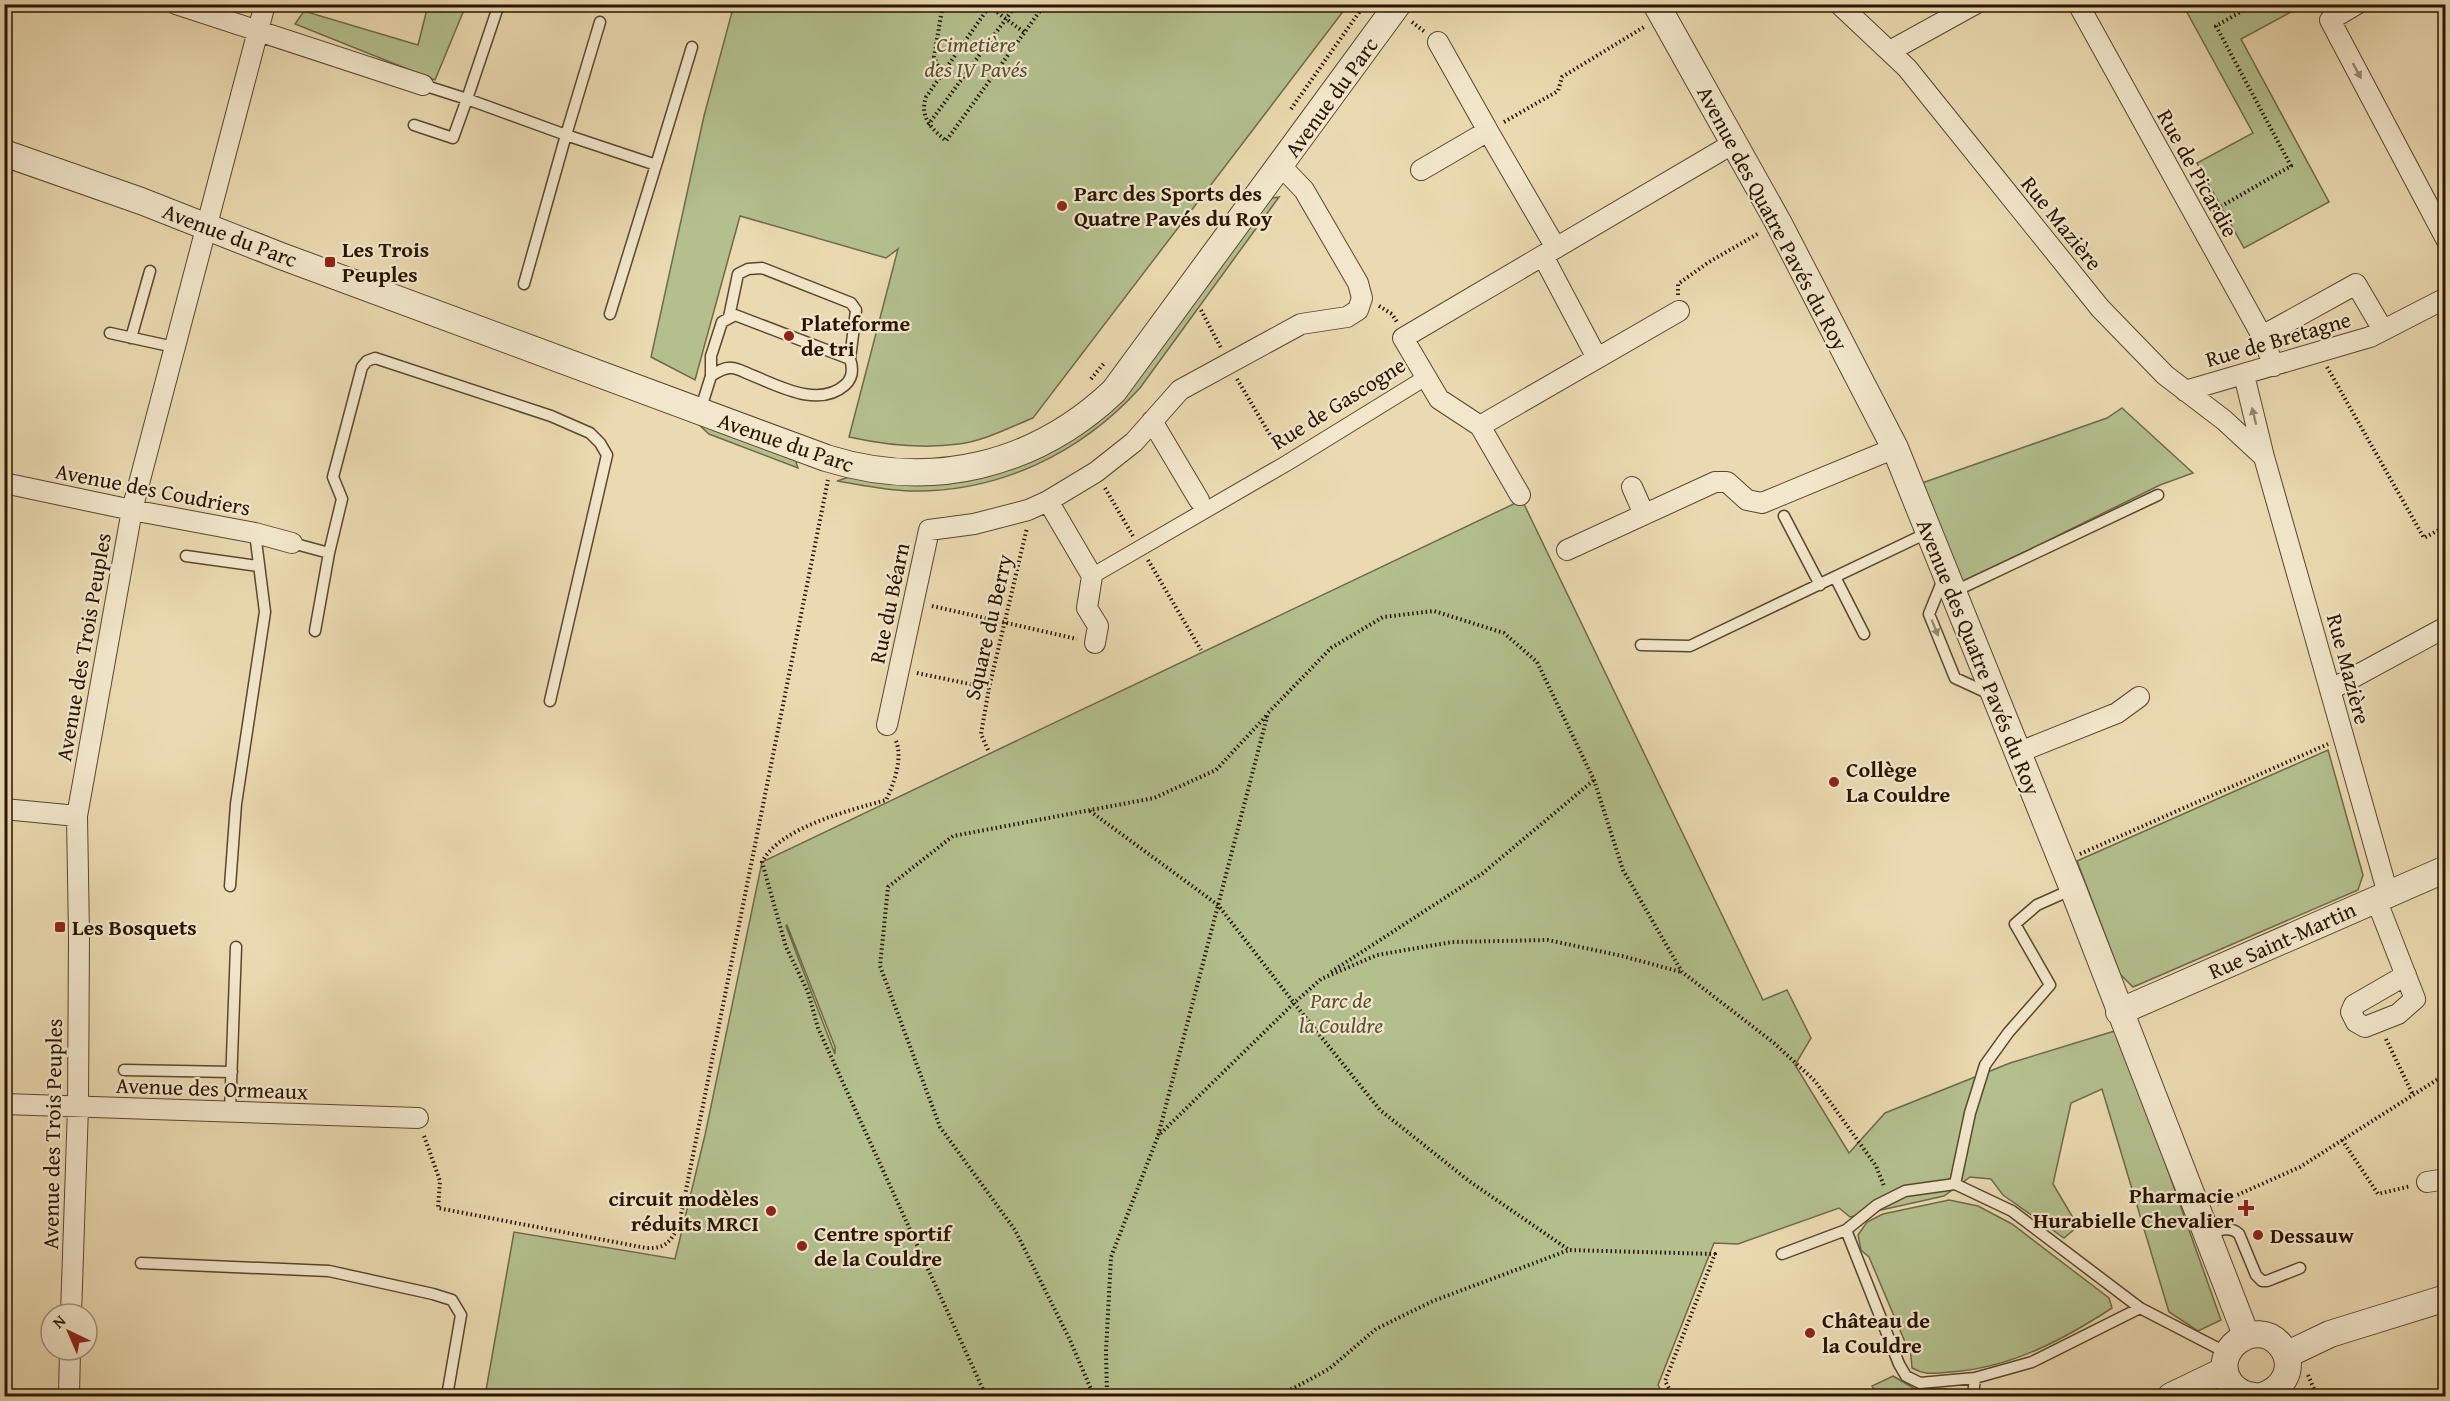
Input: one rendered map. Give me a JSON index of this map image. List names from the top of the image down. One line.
{"streets":{"street":["Avenue du Parc","Rue de Picardie","Avenue des Quatre Pavés du Roy","Rue Mazière","Rue de Bretagne","Rue de Gascogne","Avenue des Coudriers","Rue du Béarn","Avenue des Trois Peuples","Rue Saint-Martin","Avenue des Ormeaux"],"path":["Square du Berry"]},"crossings":[["Avenue du Parc","Avenue des Trois Peuples"],["Rue de Picardie","Rue de Bretagne"],["Avenue des Quatre Pavés du Roy","Rue de Gascogne"],["Avenue des Quatre Pavés du Roy","Rue Saint-Martin"],["Rue Mazière","Rue de Bretagne"],["Rue Mazière","Rue Saint-Martin"],["Avenue des Coudriers","Avenue des Trois Peuples"],["Rue du Béarn","Square du Berry"],["Avenue des Trois Peuples","Avenue des Ormeaux"]],"parks":["Cimetière des IV Pavés","Parc de la Couldre"],"places":{"other":["Parc des Sports des Quatre Pavés du Roy","Plateforme de tri","Collège La Couldre","circuit modèles réduits MRCI","Dessauw","Centre sportif de la Couldre","Château de la Couldre"],"transit":["Les Trois Peuples","Les Bosquets"],"health":["Pharmacie Hurabielle Chevalier"]},"north":"top left"}
